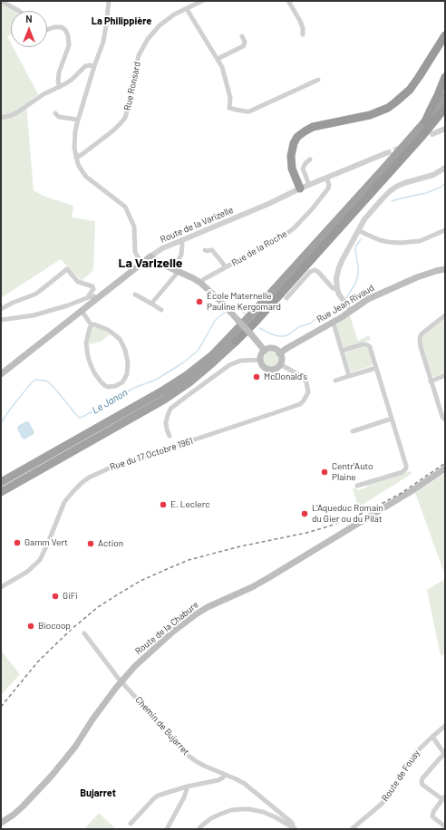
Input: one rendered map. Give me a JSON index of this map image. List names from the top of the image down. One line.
{"streets":{"main road":["Route de la Varizelle","Rue Jean Rivaud","Route de la Chabure"],"street":["Rue Ronsard","Rue de la Roche","Rue du 17 Octobre 1961","Chemin de Bujarret","Route de Fouay"]},"crossings":[["Route de la Varizelle","Rue de la Roche"],["Rue Jean Rivaud","Rue du 17 Octobre 1961"],["Route de la Chabure","Chemin de Bujarret"]],"districts":["La Philippière","La Varizelle","Bujarret"],"water":["Le Janon"],"places":["École Maternelle Pauline Kergomard","McDonald's","Centr'Auto Plaine","E. Leclerc","L'Aqueduc Romain du Gier ou du Pilat","Gamm Vert","Action","GiFi","Biocoop"],"north":"top"}
